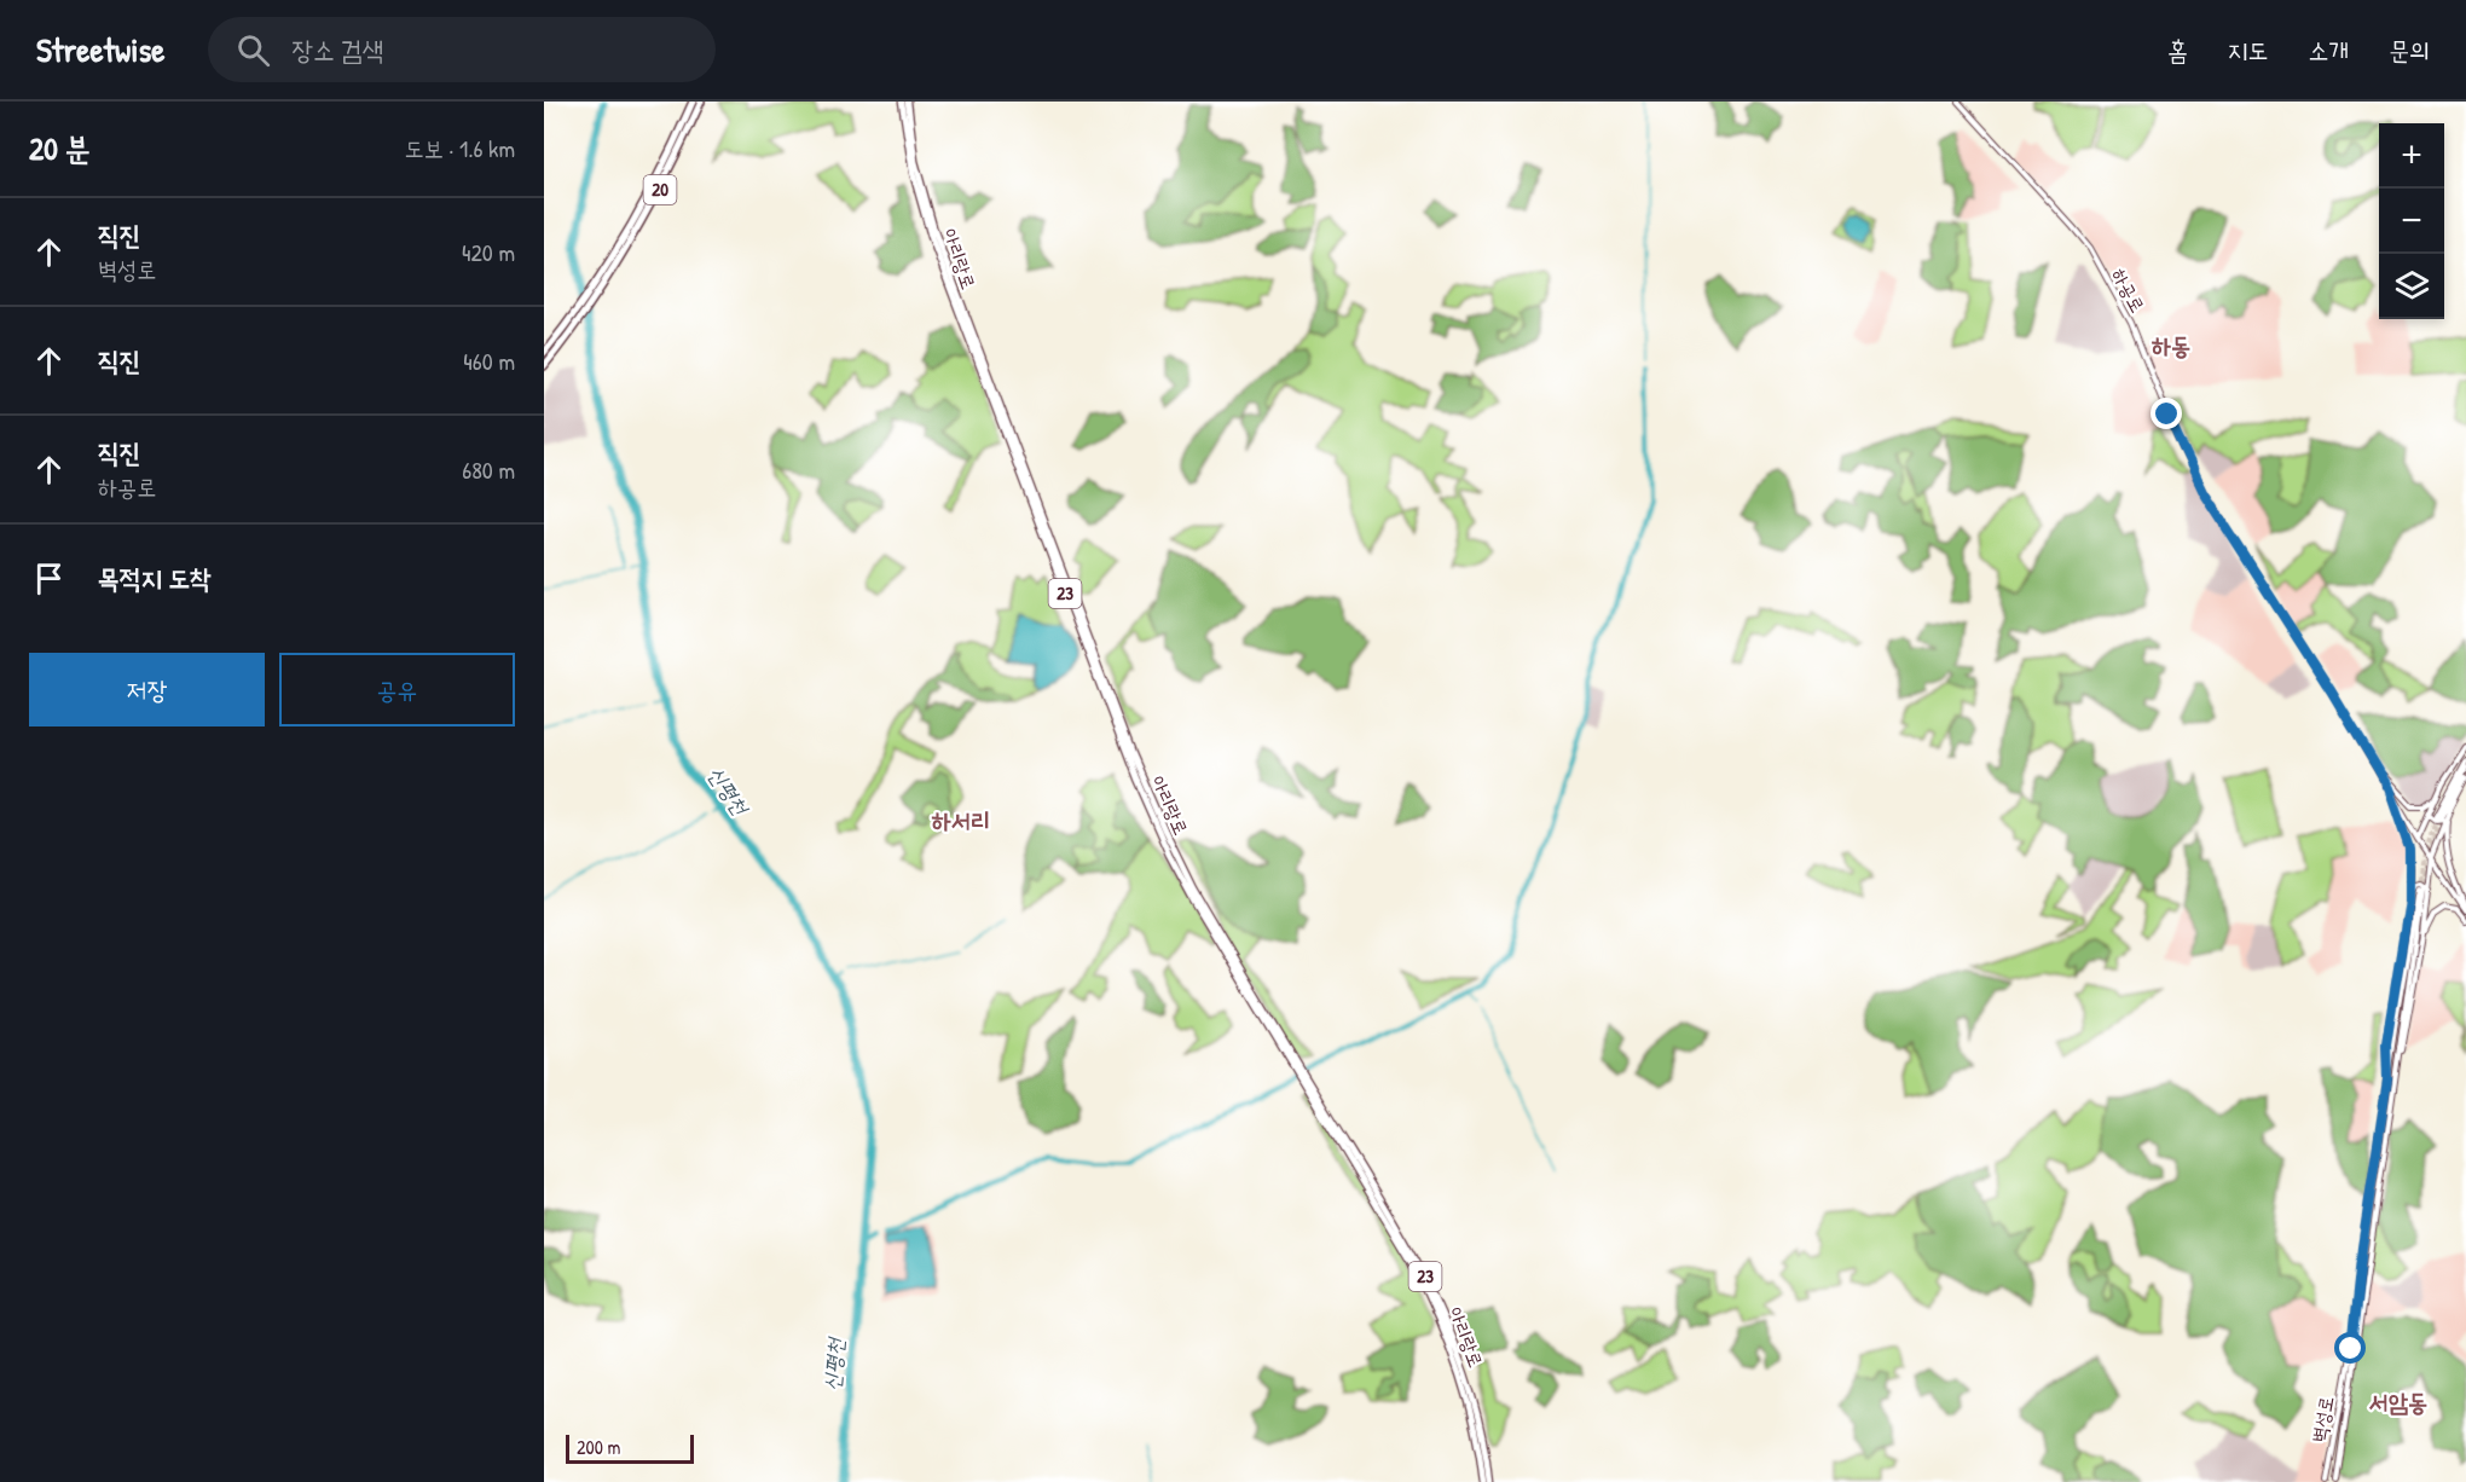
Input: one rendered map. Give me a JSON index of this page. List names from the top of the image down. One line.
{"streets":{"highway":["20","아리랑로","23"],"main road":["하공로","벽성로"]},"districts":["하동","하서리","서암동"],"water":["신평천"],"scale_bar":"200 m","page":{"header":"Streetwise","search":"장소 검색","nav":["홈","지도","소개","문의"],"heading":["20 분","도보 · 1.6 km"],"map_buttons":["+","−"],"list":[["직진","벽성로","420 m"],["직진","460 m"],["직진","하공로","680 m"],"목적지 도착"],"buttons":["저장","공유"],"scale":"200 m"}}
